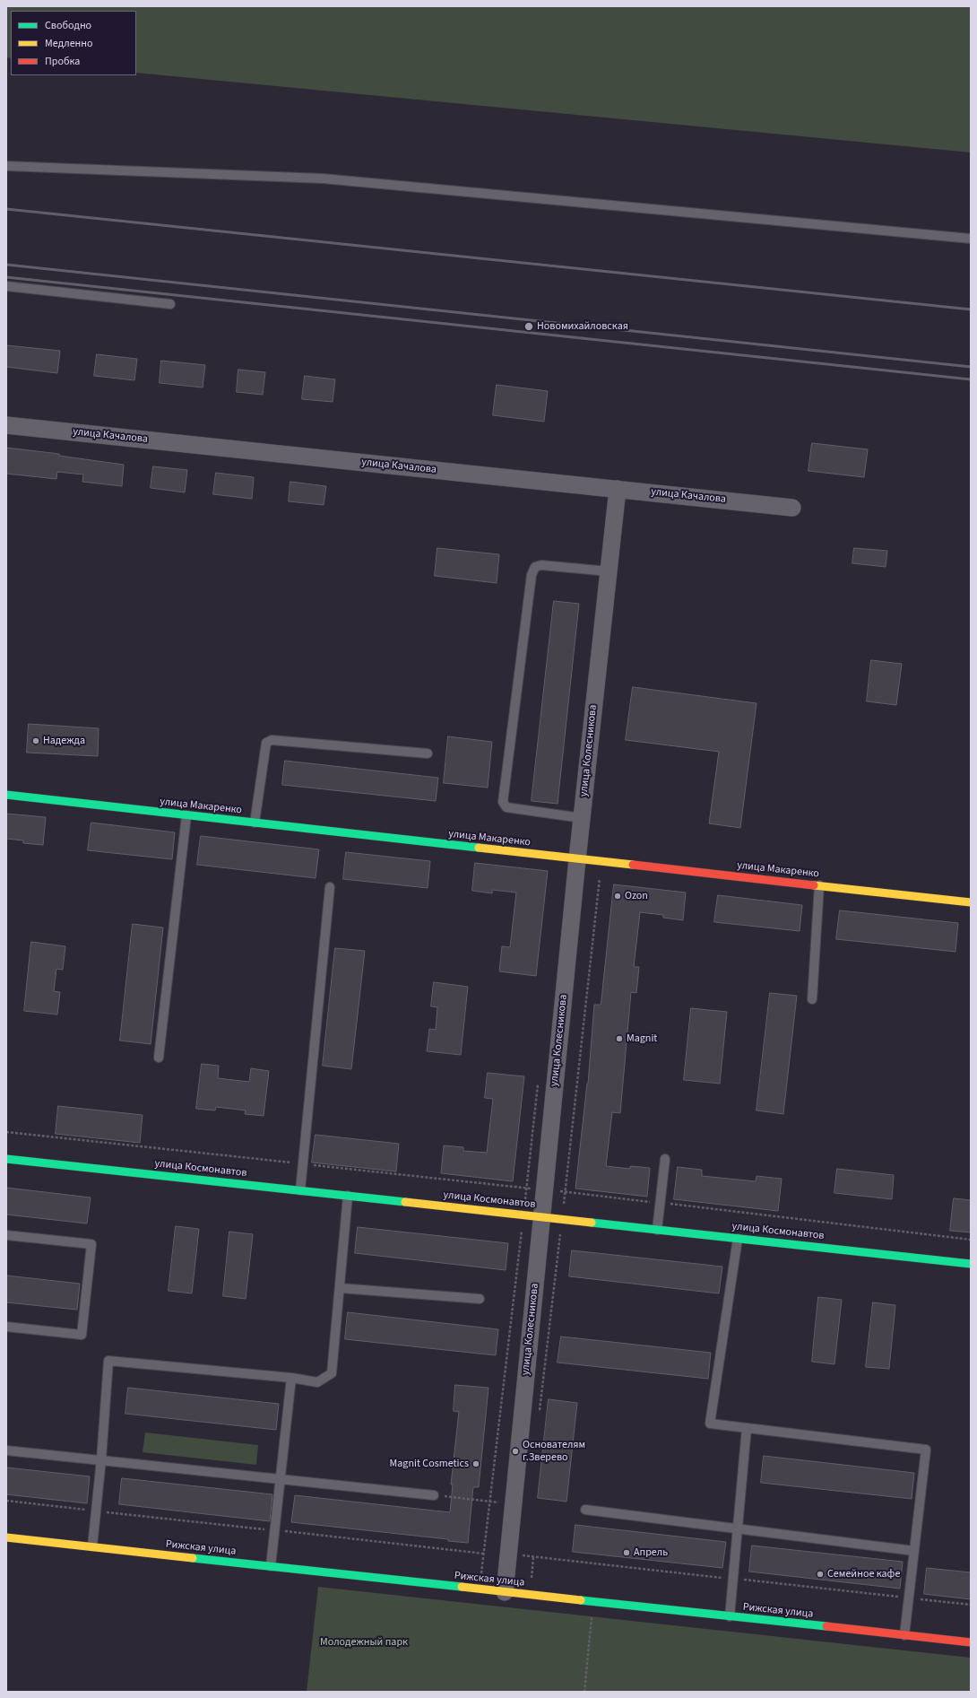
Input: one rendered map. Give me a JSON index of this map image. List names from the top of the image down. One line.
{"streets":{"street":["улица Качалова","улица Колесникова","улица Макаренко","улица Космонавтов","Рижская улица"]},"crossings":[["улица Качалова","улица Колесникова"],["улица Колесникова","улица Макаренко"],["улица Колесникова","улица Космонавтов"],["улица Колесникова","Рижская улица"]],"parks":["Молодежный парк"],"places":["Новомихайловская","Надежда","Ozon","Magnit","Основателям г.Зверево","Magnit Cosmetics","Апрель","Семейное кафе"],"legend":["Свободно","Медленно","Пробка"]}
